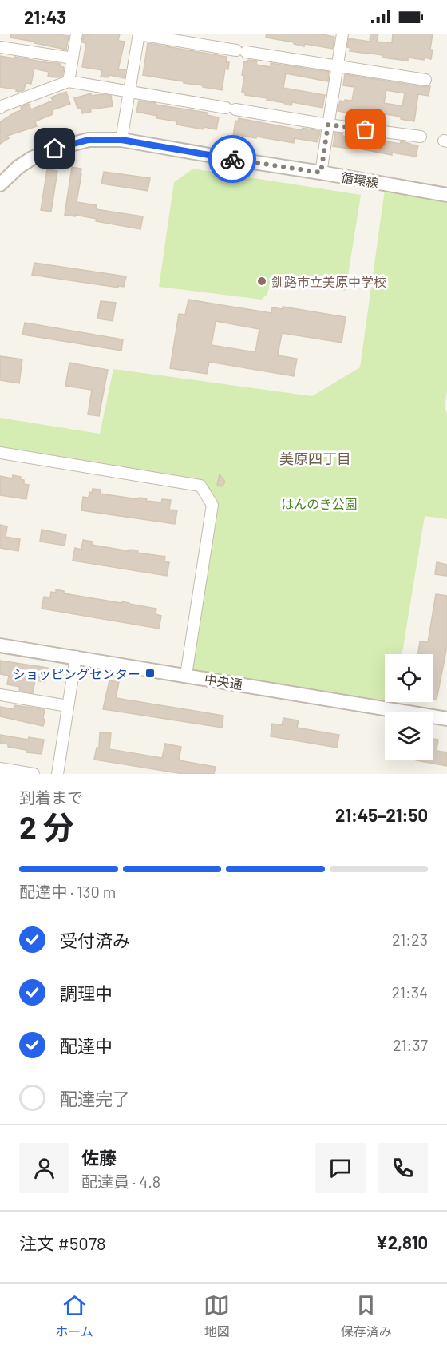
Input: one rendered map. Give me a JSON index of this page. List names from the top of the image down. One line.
{"streets":{"street":["循環線","中央通"]},"districts":["美原四丁目"],"parks":["はんのき公園"],"places":{"other":["釧路市立美原中学校"],"transit":["ショッピングセンター"]},"page":{"status":"21:43","heading":["2 分","到着まで","21:45–21:50"],"panel":["佐藤","配達員 · 4.8","注文 #5078","¥2,810"],"bar":"配達中 · 130 m","list":[["受付済み","21:23"],["調理中","21:34"],["配達中","21:37"],"配達完了"],"tabs":["ホーム","地図","保存済み"]}}
